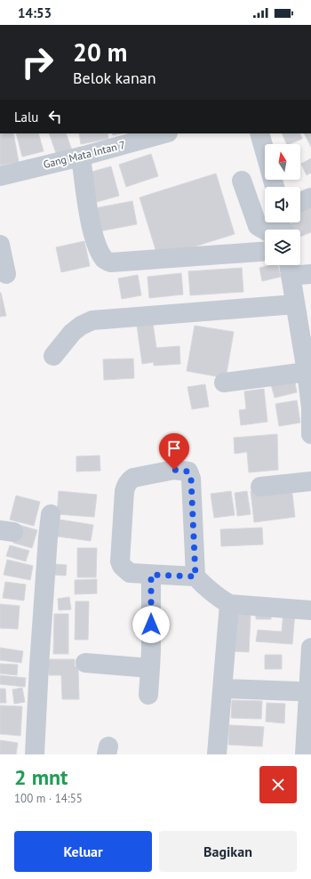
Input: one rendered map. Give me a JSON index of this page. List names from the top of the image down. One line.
{"streets":{"street":["Gang Mata Intan 7"]},"north":"top","page":{"status":"14:53","turn":["20 m","Belok kanan"],"then":"Lalu","heading":["2 mnt","100 m · 14:55"],"buttons":["Keluar","Bagikan"]}}
